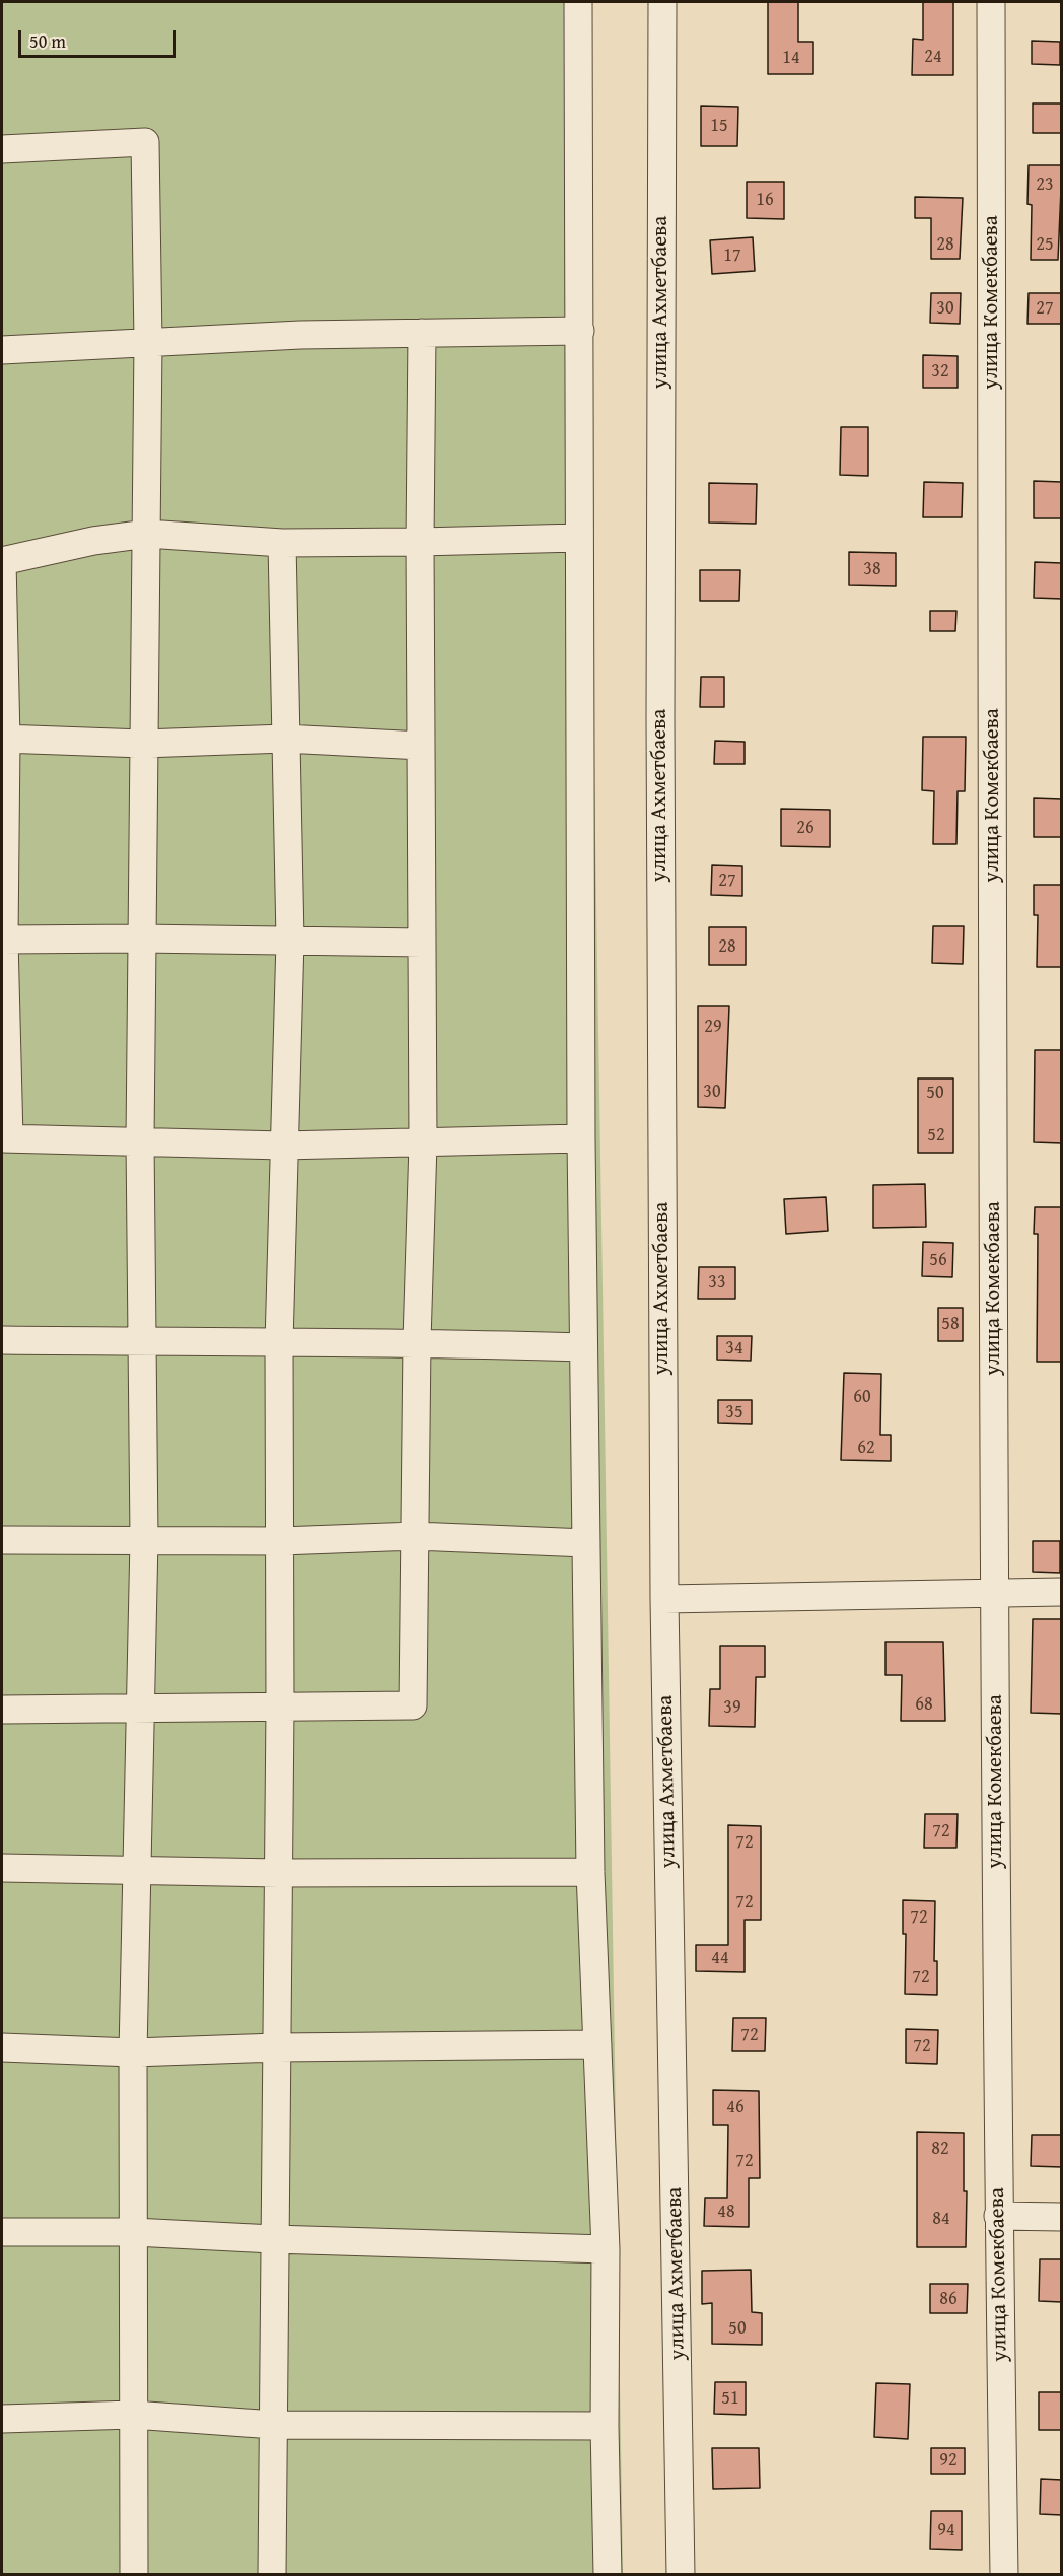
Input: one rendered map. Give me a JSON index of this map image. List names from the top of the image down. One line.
{"streets":{"street":["улица Ахметбаева","улица Комекбаева"]},"house_numbers":["24","14","15","23","16","28","25","17","30","27","32","38","26","27","28","29","30","50","52","56","33","58","34","60","35","62","68","39","72","72","72","72","44","72","72","72","46","82","72","48","84","86","50","51","92","94"],"scale_bar":"50 m"}
